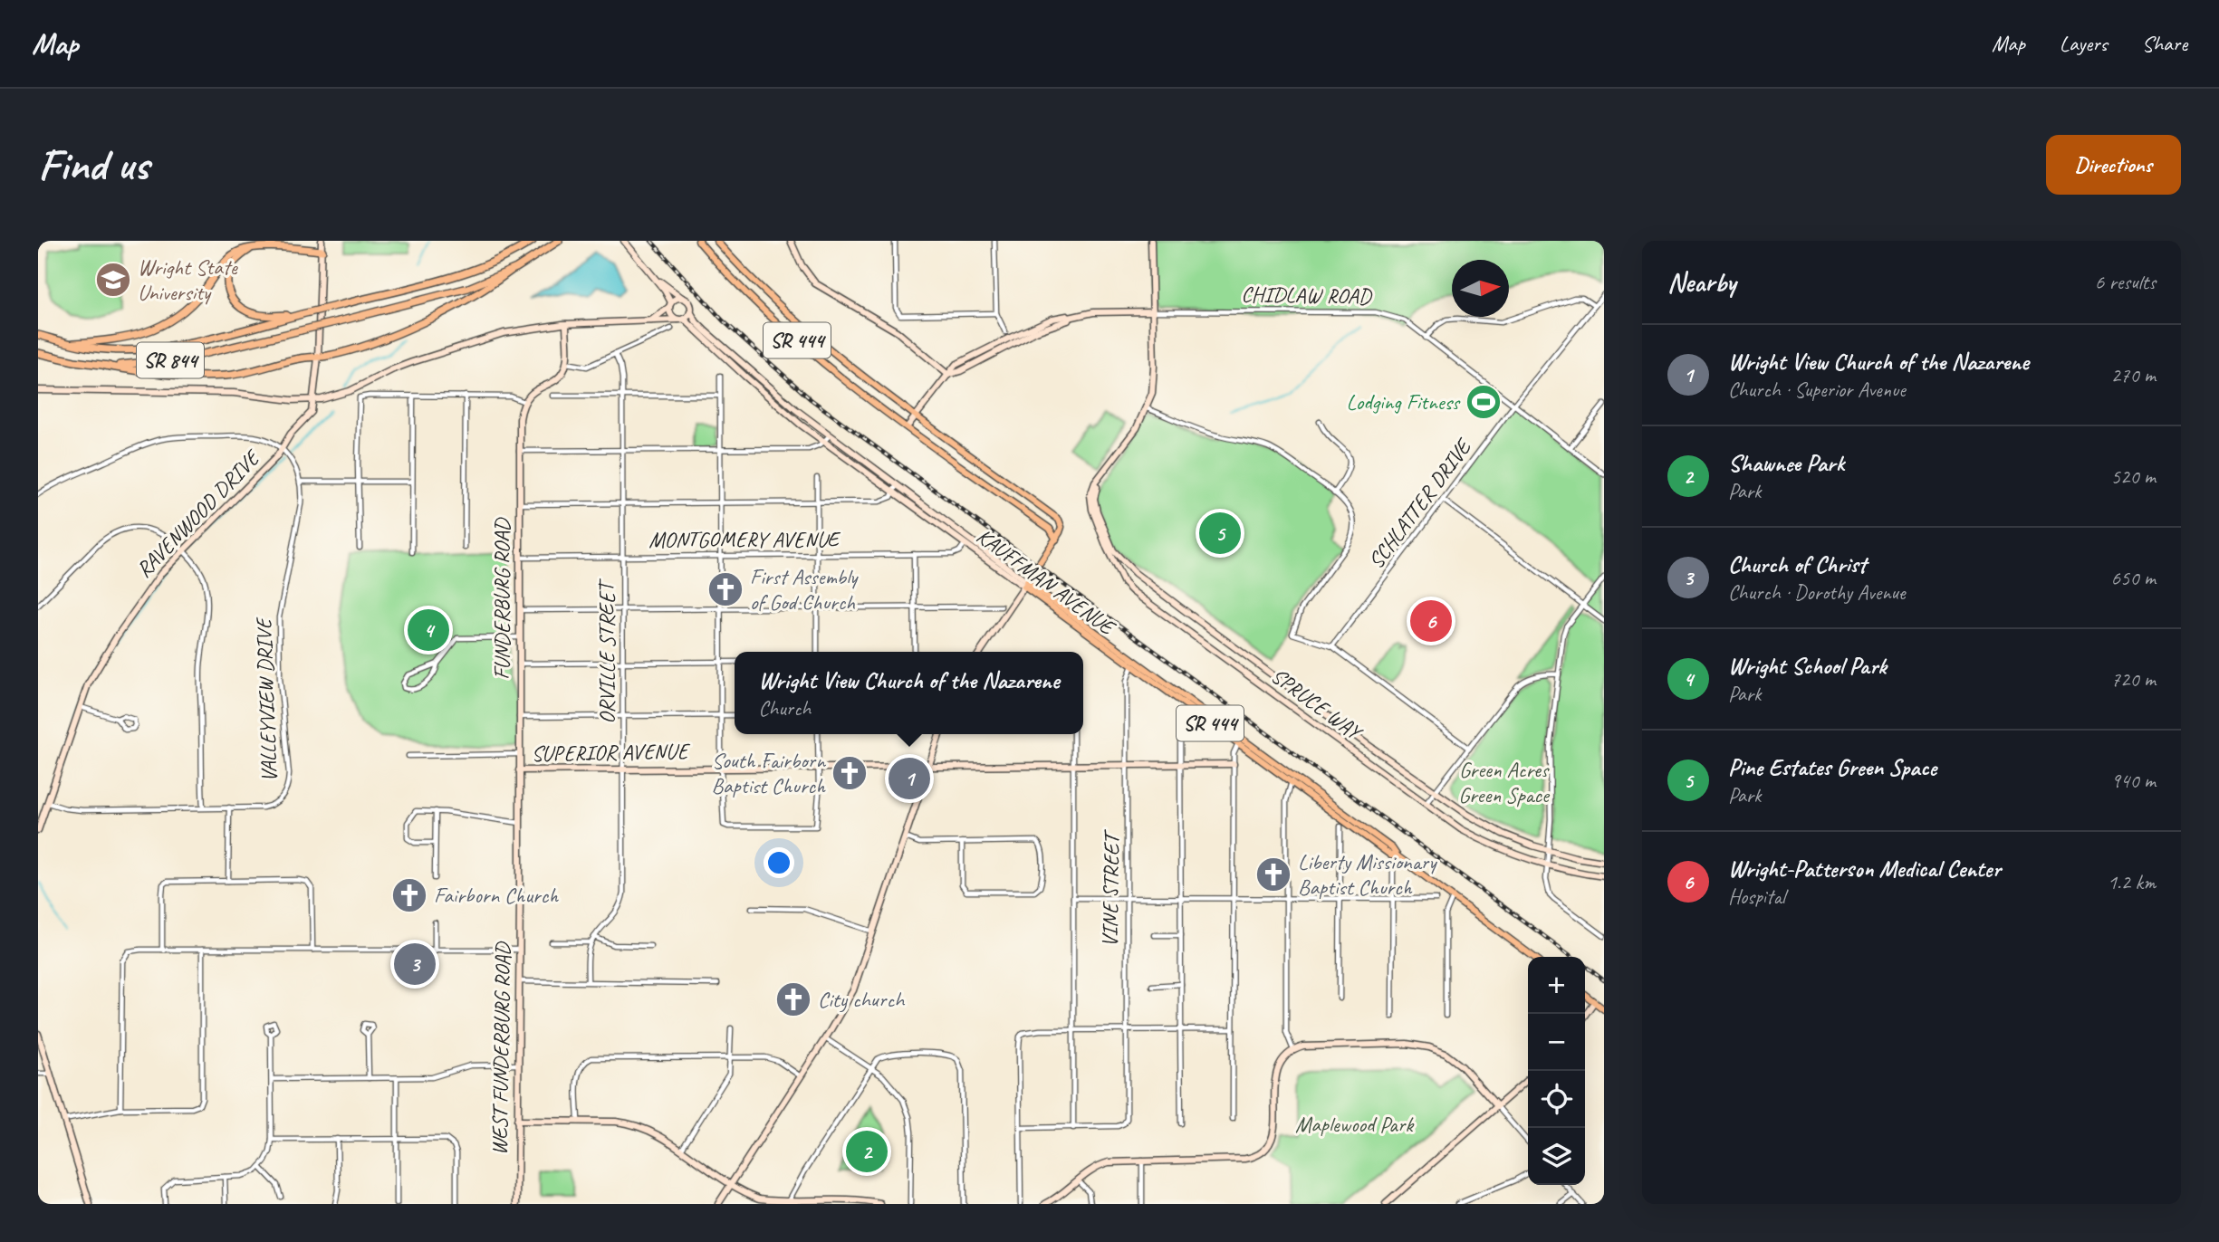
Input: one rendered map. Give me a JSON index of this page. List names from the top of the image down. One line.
{"streets":{"highway":["SR 844"],"main road":["SR 444","KAUFFMAN AVENUE"],"street":["CHIDLAW ROAD","SCHLATTER DRIVE","RAVENWOOD DRIVE","MONTGOMERY AVENUE","FUNDERBURG ROAD","ORVILLE STREET","VALLEYVIEW DRIVE","SPRUCE WAY","SUPERIOR AVENUE","VINE STREET","WEST FUNDERBURG ROAD"]},"crossings":[["CHIDLAW ROAD","SR 444"],["CHIDLAW ROAD","SCHLATTER DRIVE"],["CHIDLAW ROAD","SPRUCE WAY"],["RAVENWOOD DRIVE","VALLEYVIEW DRIVE"],["MONTGOMERY AVENUE","KAUFFMAN AVENUE"],["MONTGOMERY AVENUE","FUNDERBURG ROAD"],["MONTGOMERY AVENUE","ORVILLE STREET"],["KAUFFMAN AVENUE","VINE STREET"],["FUNDERBURG ROAD","SUPERIOR AVENUE"],["FUNDERBURG ROAD","WEST FUNDERBURG ROAD"],["ORVILLE STREET","SUPERIOR AVENUE"],["SUPERIOR AVENUE","VINE STREET"]],"parks":["Green Acres Green Space","Maplewood Park"],"places":{"school or university":["Wright State University"],"sports":["Lodging Fitness"],"church":["First Assembly of God Church","South Fairborn Baptist Church","Liberty Missionary Baptist Church","Fairborn Church","City church"]},"north":"right","page":{"header":"Map","nav":["Map","Layers","Share"],"buttons":"Directions","title":"Find us","heading":["Nearby","6 results"],"list":[{"mark":"1","name":"Wright View Church of the Nazarene","note":"Church · Superior Avenue","value":"270 m"},{"mark":"2","name":"Shawnee Park","note":"Park","value":"520 m"},{"mark":"3","name":"Church of Christ","note":"Church · Dorothy Avenue","value":"650 m"},{"mark":"4","name":"Wright School Park","note":"Park","value":"720 m"},{"mark":"5","name":"Pine Estates Green Space","note":"Park","value":"940 m"},{"mark":"6","name":"Wright-Patterson Medical Center","note":"Hospital","value":"1.2 km"}],"pins":["5","6","4","1","3","2"],"popup":["Wright View Church of the Nazarene","Church"],"map_buttons":["+","−"]}}
